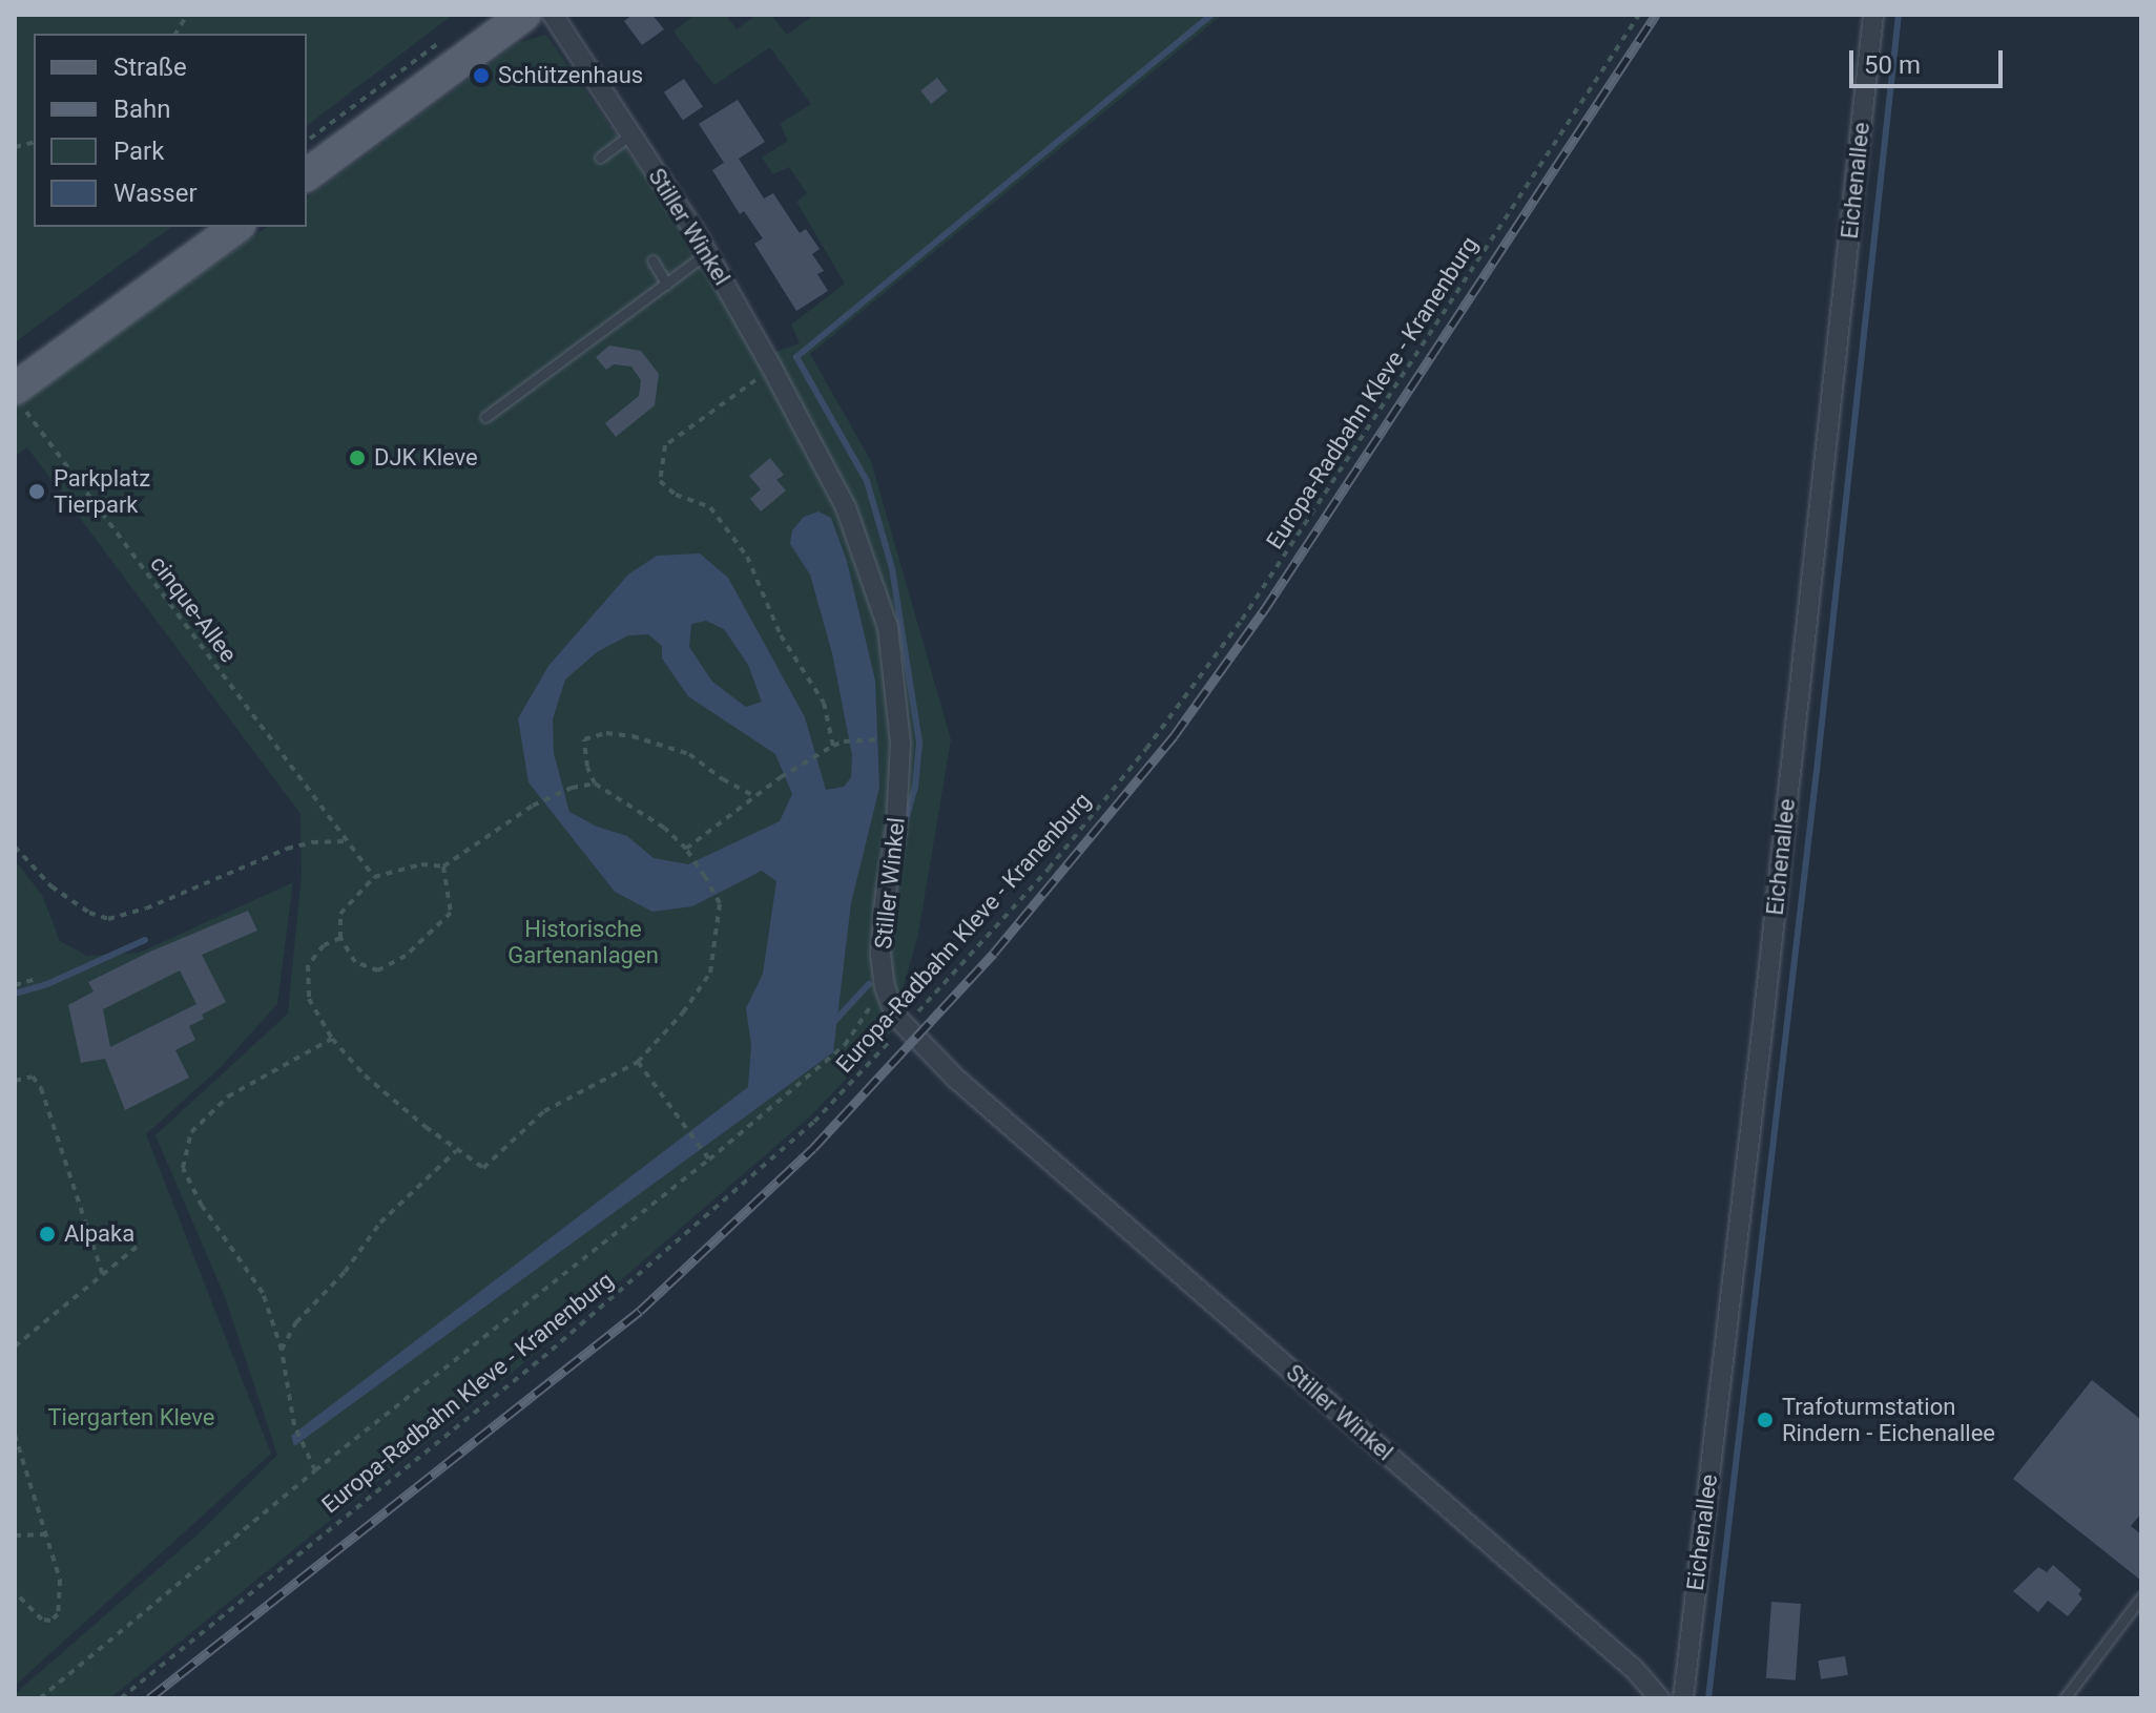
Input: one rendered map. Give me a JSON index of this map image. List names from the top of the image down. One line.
{"streets":{"street":["Eichenallee","Stiller Winkel"],"path":["Europa-Radbahn Kleve - Kranenburg","cinque-Allee"]},"crossings":[["Stiller Winkel","Europa-Radbahn Kleve - Kranenburg"]],"parks":["Historische Gartenanlagen","Tiergarten Kleve"],"places":["Schützenhaus","DJK Kleve","Parkplatz Tierpark","Alpaka","Trafoturmstation Rindern - Eichenallee"],"legend":["Straße","Bahn","Park","Wasser"],"scale_bar":"50 m"}
